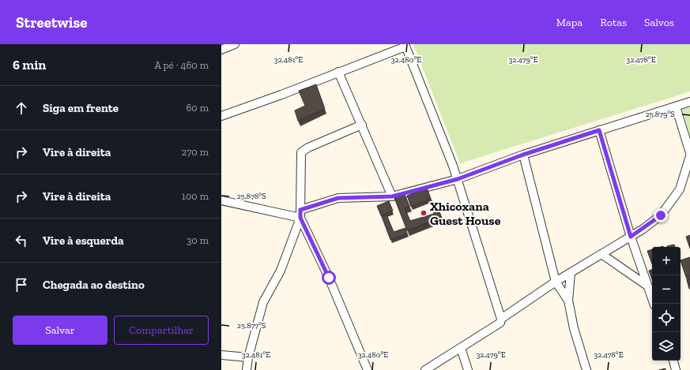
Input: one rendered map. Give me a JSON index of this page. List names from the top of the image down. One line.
{"places":["Xhicoxana Guest House"],"page":{"header":"Streetwise","nav":["Mapa","Rotas","Salvos"],"heading":["6 min","A pé · 460 m"],"list":[["Siga em frente","60 m"],["Vire à direita","270 m"],["Vire à direita","100 m"],["Vire à esquerda","30 m"],"Chegada ao destino"],"map_buttons":["+","−"],"buttons":["Salvar","Compartilhar"]},"coordinates":["32.481°E","32.480°E","32.479°E","32.478°E","25.879°S","25.878°S","25.877°S"]}
